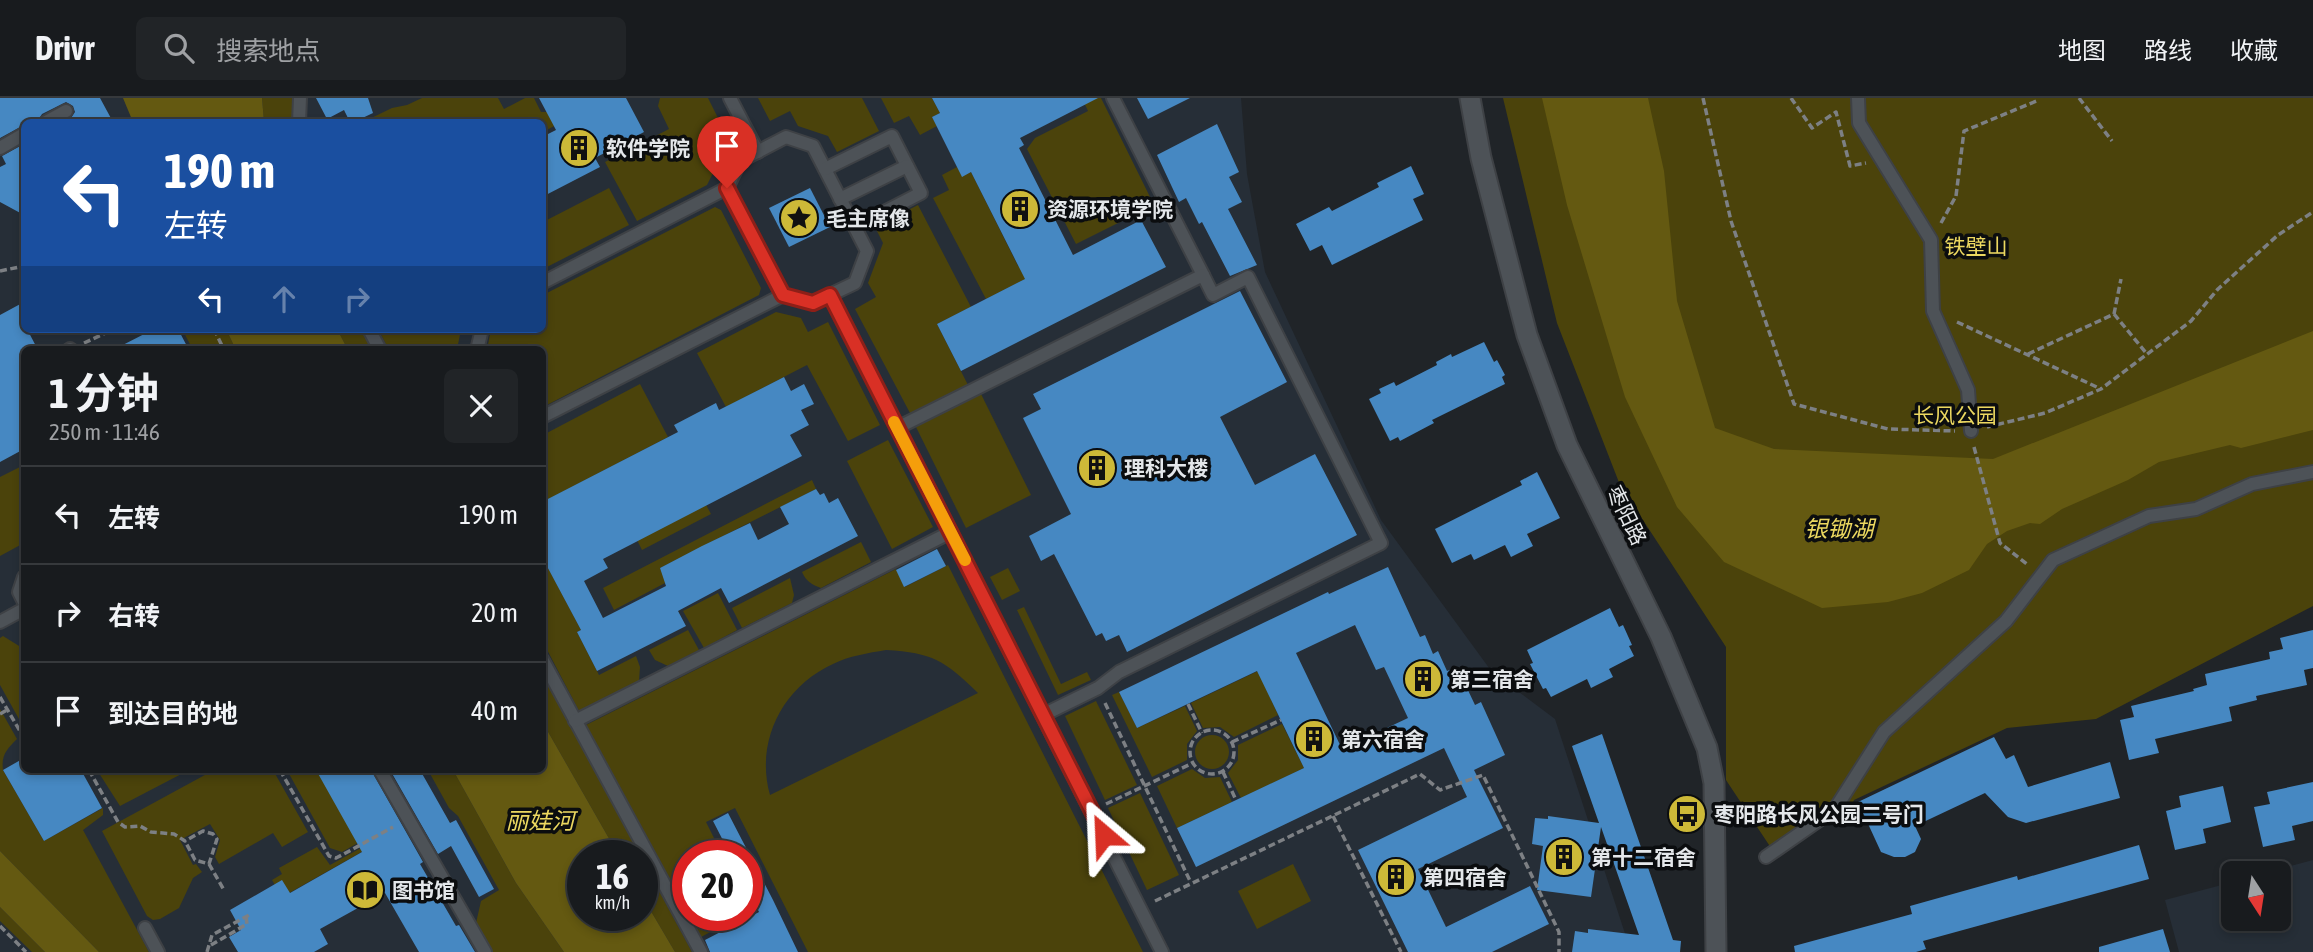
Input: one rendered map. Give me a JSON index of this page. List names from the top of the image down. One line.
{"streets":{"street":["枣阳路"]},"water":["银锄湖","丽娃河"],"parks":["铁壁山","长风公园"],"places":{"building":["软件学院","资源环境学院","理科大楼","第三宿舍","第六宿舍","第十二宿舍","第四宿舍"],"place":["毛主席像"],"bus stop":["枣阳路长风公园二号门"],"library":["图书馆"]},"north":"bottom","page":{"header":"Drivr","search":"搜索地点","nav":["地图","路线","收藏"],"turn":["190 m","左转"],"heading":["1 分钟","250 m · 11:46"],"list":[{"name":"左转","value":"190 m"},{"name":"右转","value":"20 m"},{"name":"到达目的地","value":"40 m"}],"speed":"16 km/h","limit":"20"}}
